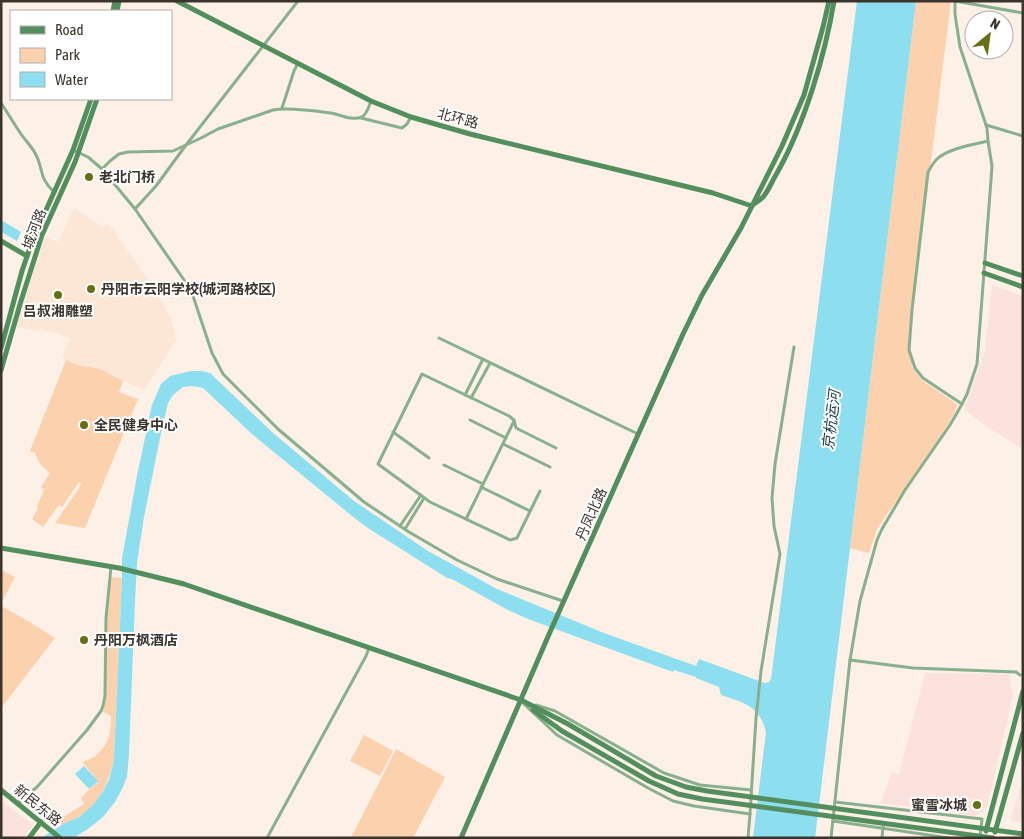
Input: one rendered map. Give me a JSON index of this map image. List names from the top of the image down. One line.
{"streets":{"main road":["北环路","城河路","丹凤北路","新民东路"]},"crossings":[["北环路","丹凤北路"]],"water":["京杭运河"],"places":["老北门桥","丹阳市云阳学校(城河路校区)","吕叔湘雕塑","全民健身中心","丹阳万枫酒店","蜜雪冰城"],"legend":["Road","Park","Water"],"north":"top right"}
